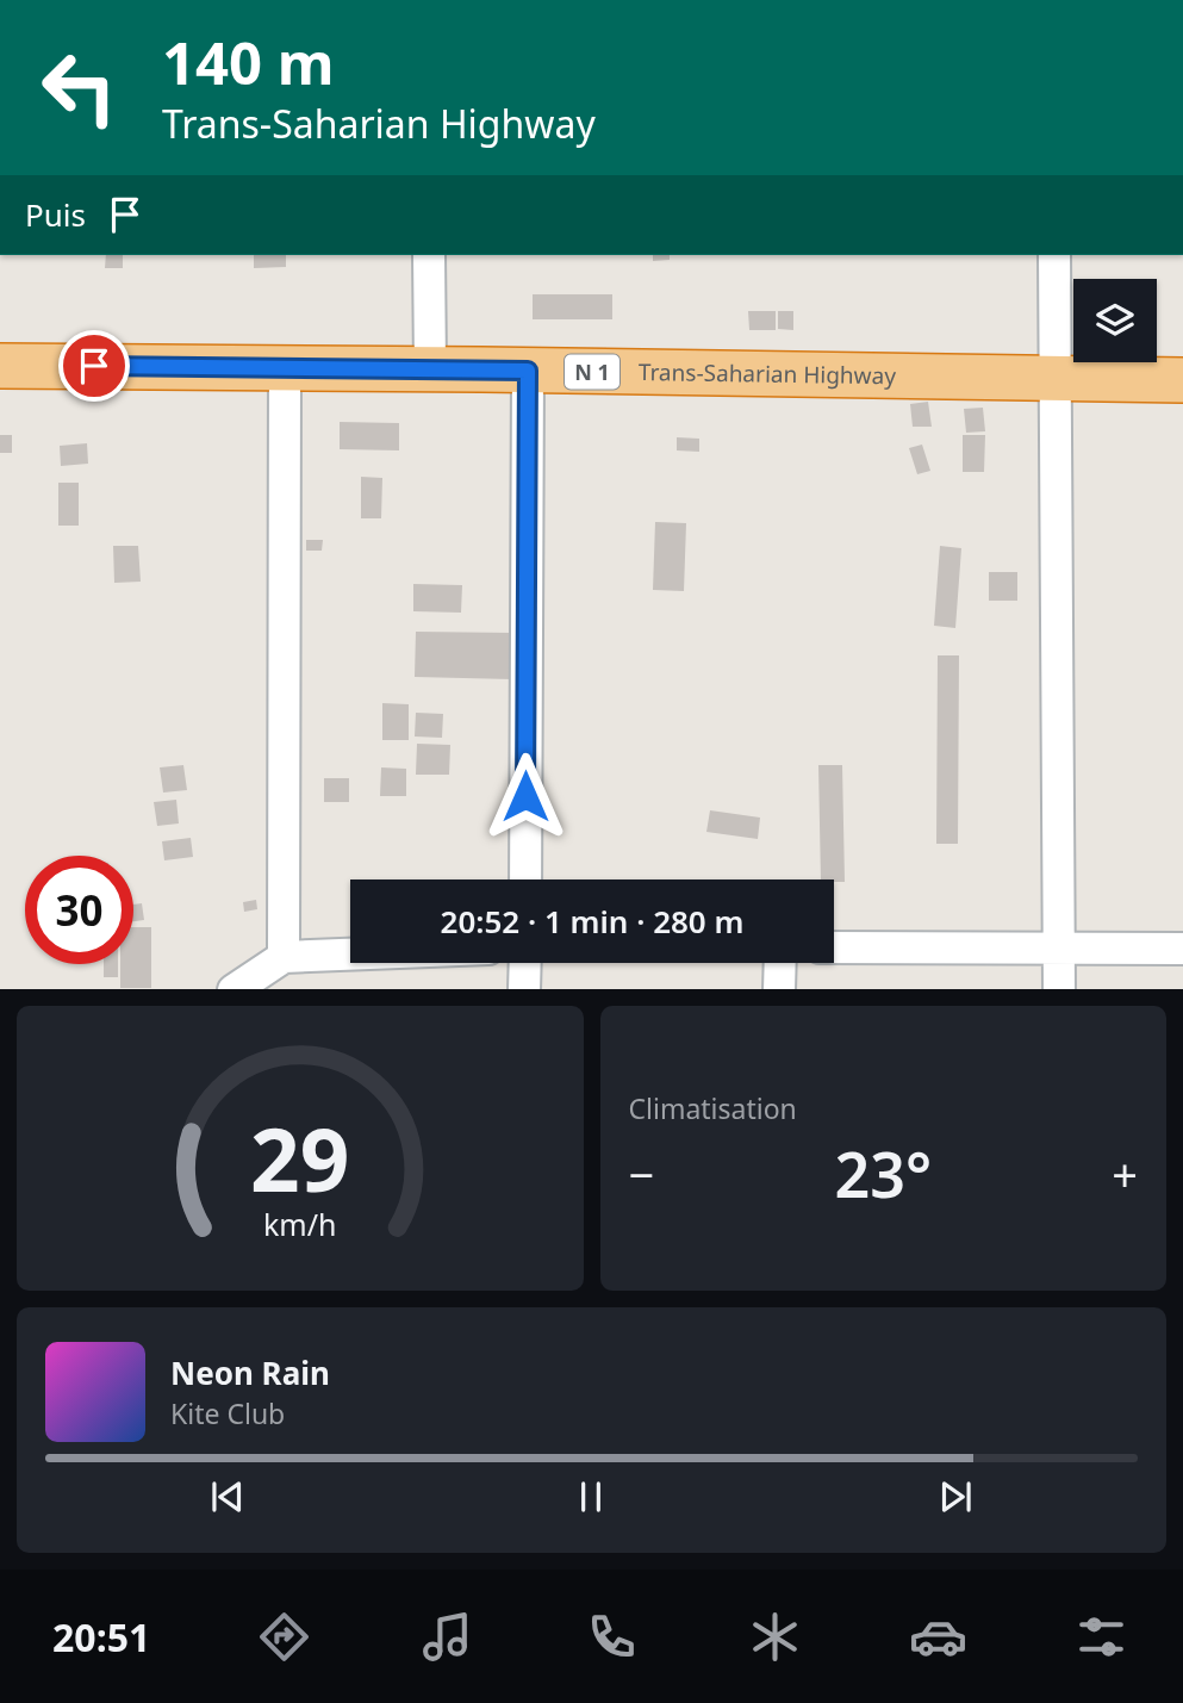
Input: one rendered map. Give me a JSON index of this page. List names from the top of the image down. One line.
{"streets":{"highway":["N 1","Trans-Saharian Highway"]},"page":{"turn":["140 m","Trans-Saharian Highway"],"then":"Puis","limit":"30","trip":"20:52 · 1 min · 280 m","tile":"Climatisation","heat":["−","23°","+"],"song":["Neon Rain","Kite Club"],"tabs":"20:51","gauge":["29","km/h"]}}
